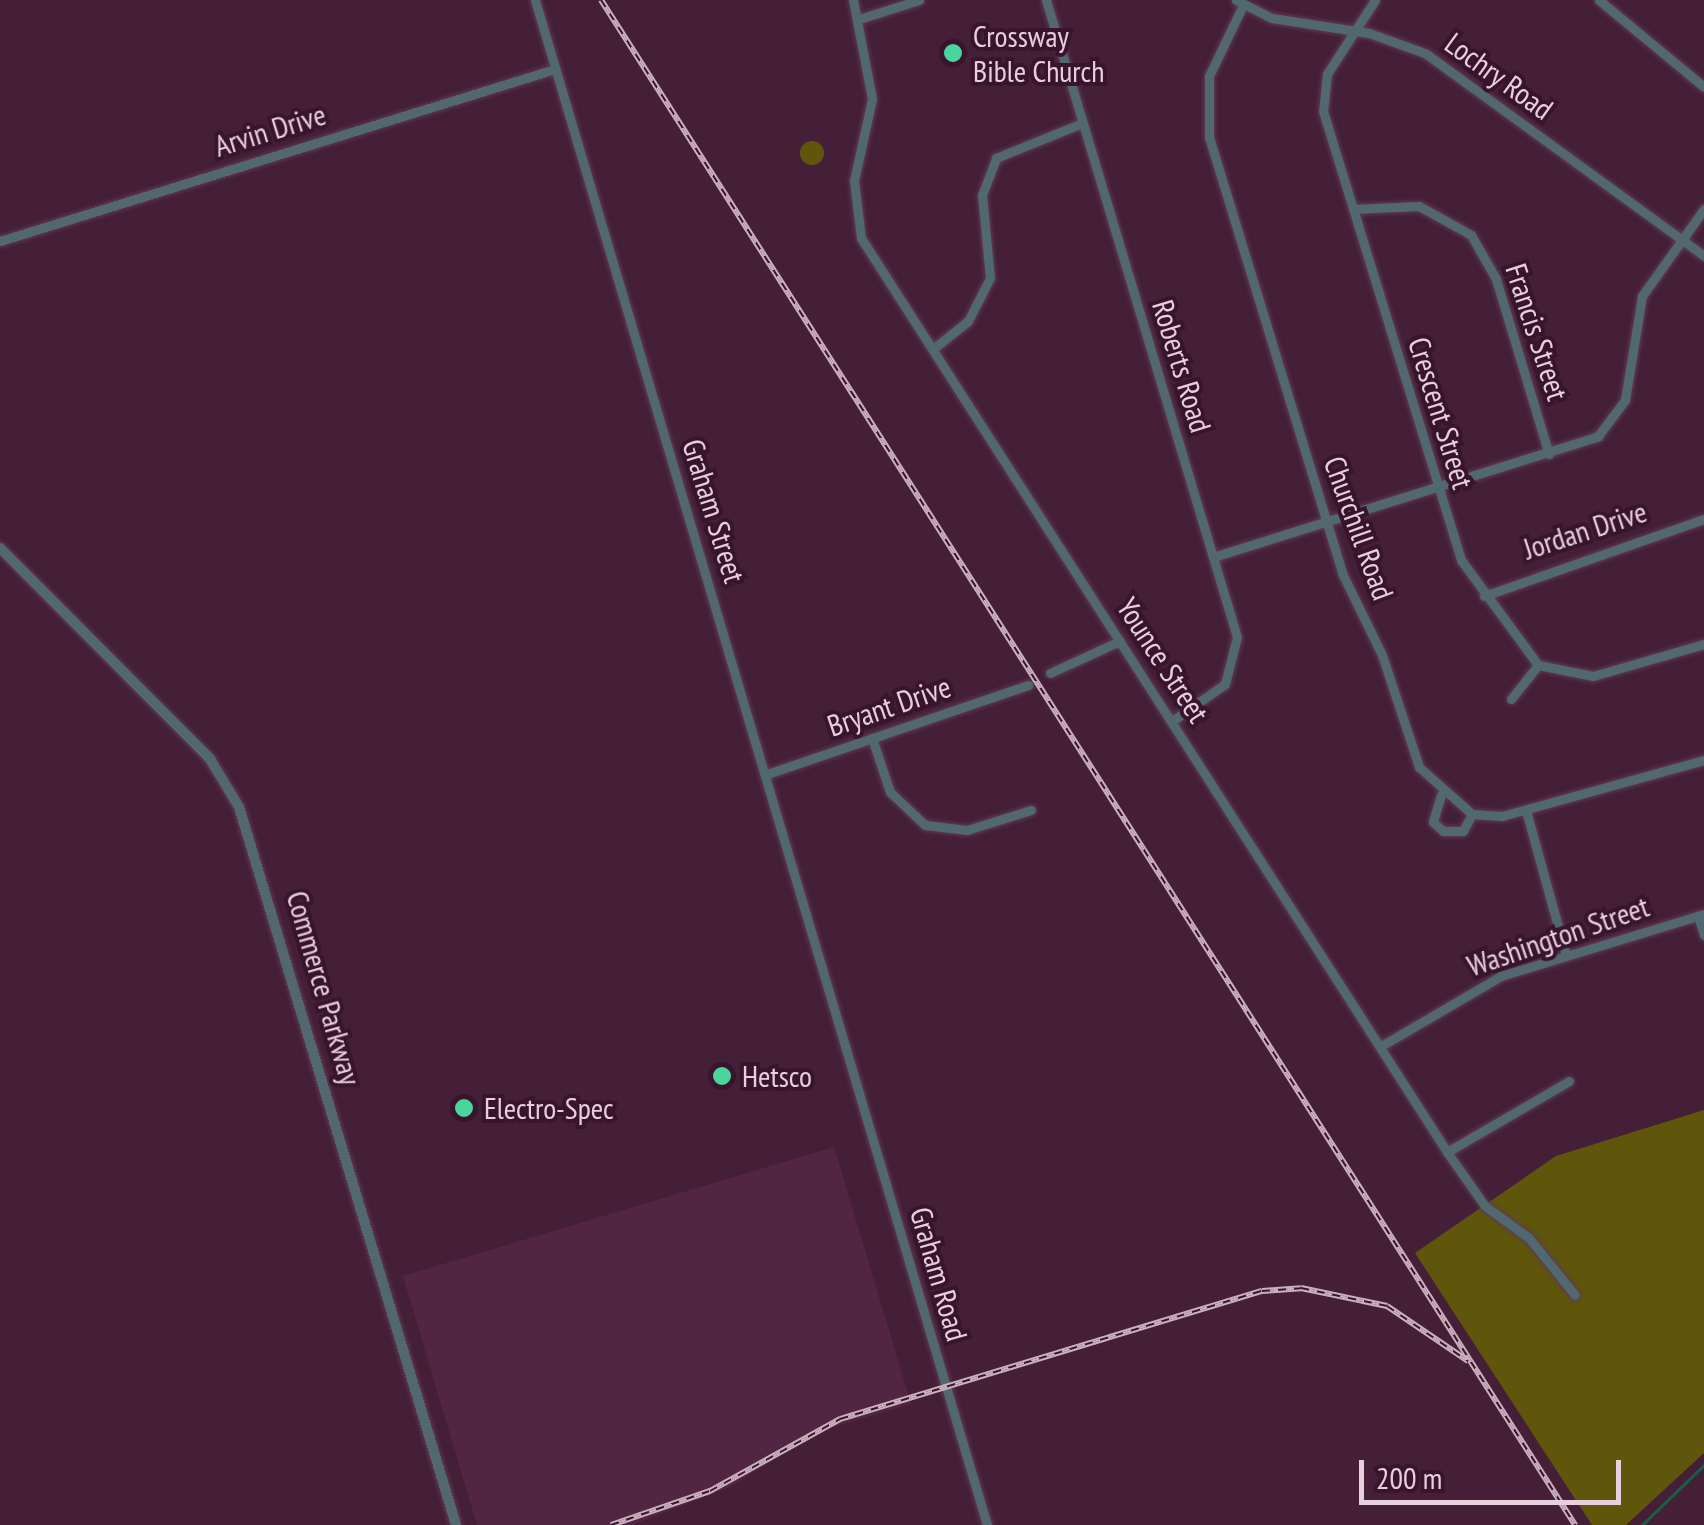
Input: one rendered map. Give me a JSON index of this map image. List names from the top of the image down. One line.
{"streets":{"street":["Lochry Road","Arvin Drive","Francis Street","Roberts Road","Crescent Street","Graham Street","Churchill Road","Jordan Drive","Younce Street","Bryant Drive","Washington Street","Commerce Parkway","Graham Road"]},"crossings":[["Lochry Road","Crescent Street"],["Lochry Road","Churchill Road"],["Arvin Drive","Graham Street"],["Francis Street","Crescent Street"],["Roberts Road","Younce Street"],["Crescent Street","Jordan Drive"],["Graham Street","Bryant Drive"],["Graham Street","Graham Road"],["Younce Street","Washington Street"]],"places":["Crossway Bible Church","Hetsco","Electro-Spec"],"scale_bar":"200 m"}
